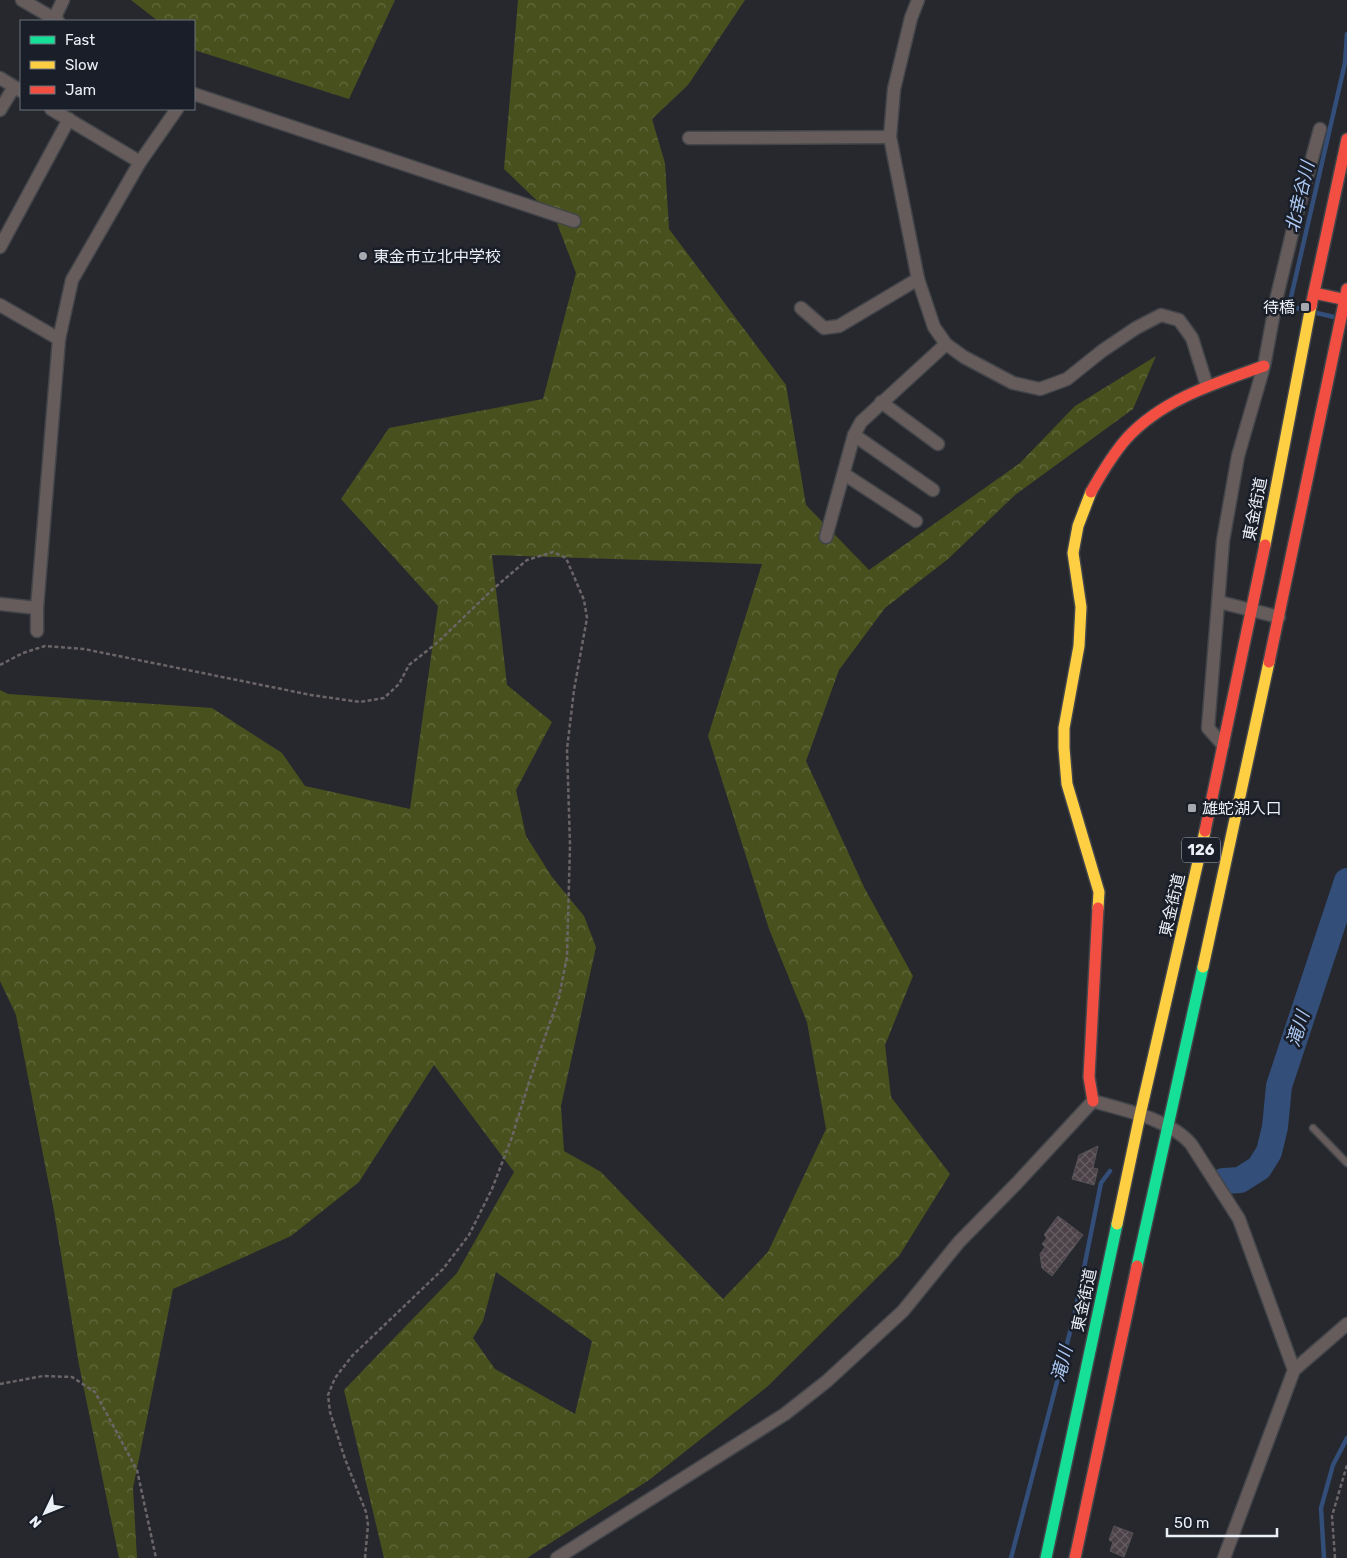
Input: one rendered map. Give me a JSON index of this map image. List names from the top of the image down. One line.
{"streets":{"main road":["東金街道","126"]},"water":["北幸谷川","滝川"],"places":{"other":["東金市立北中学校"],"transit":["待橋","雄蛇湖入口"]},"legend":["Fast","Slow","Jam"],"scale_bar":"50 m","north":"bottom left"}
